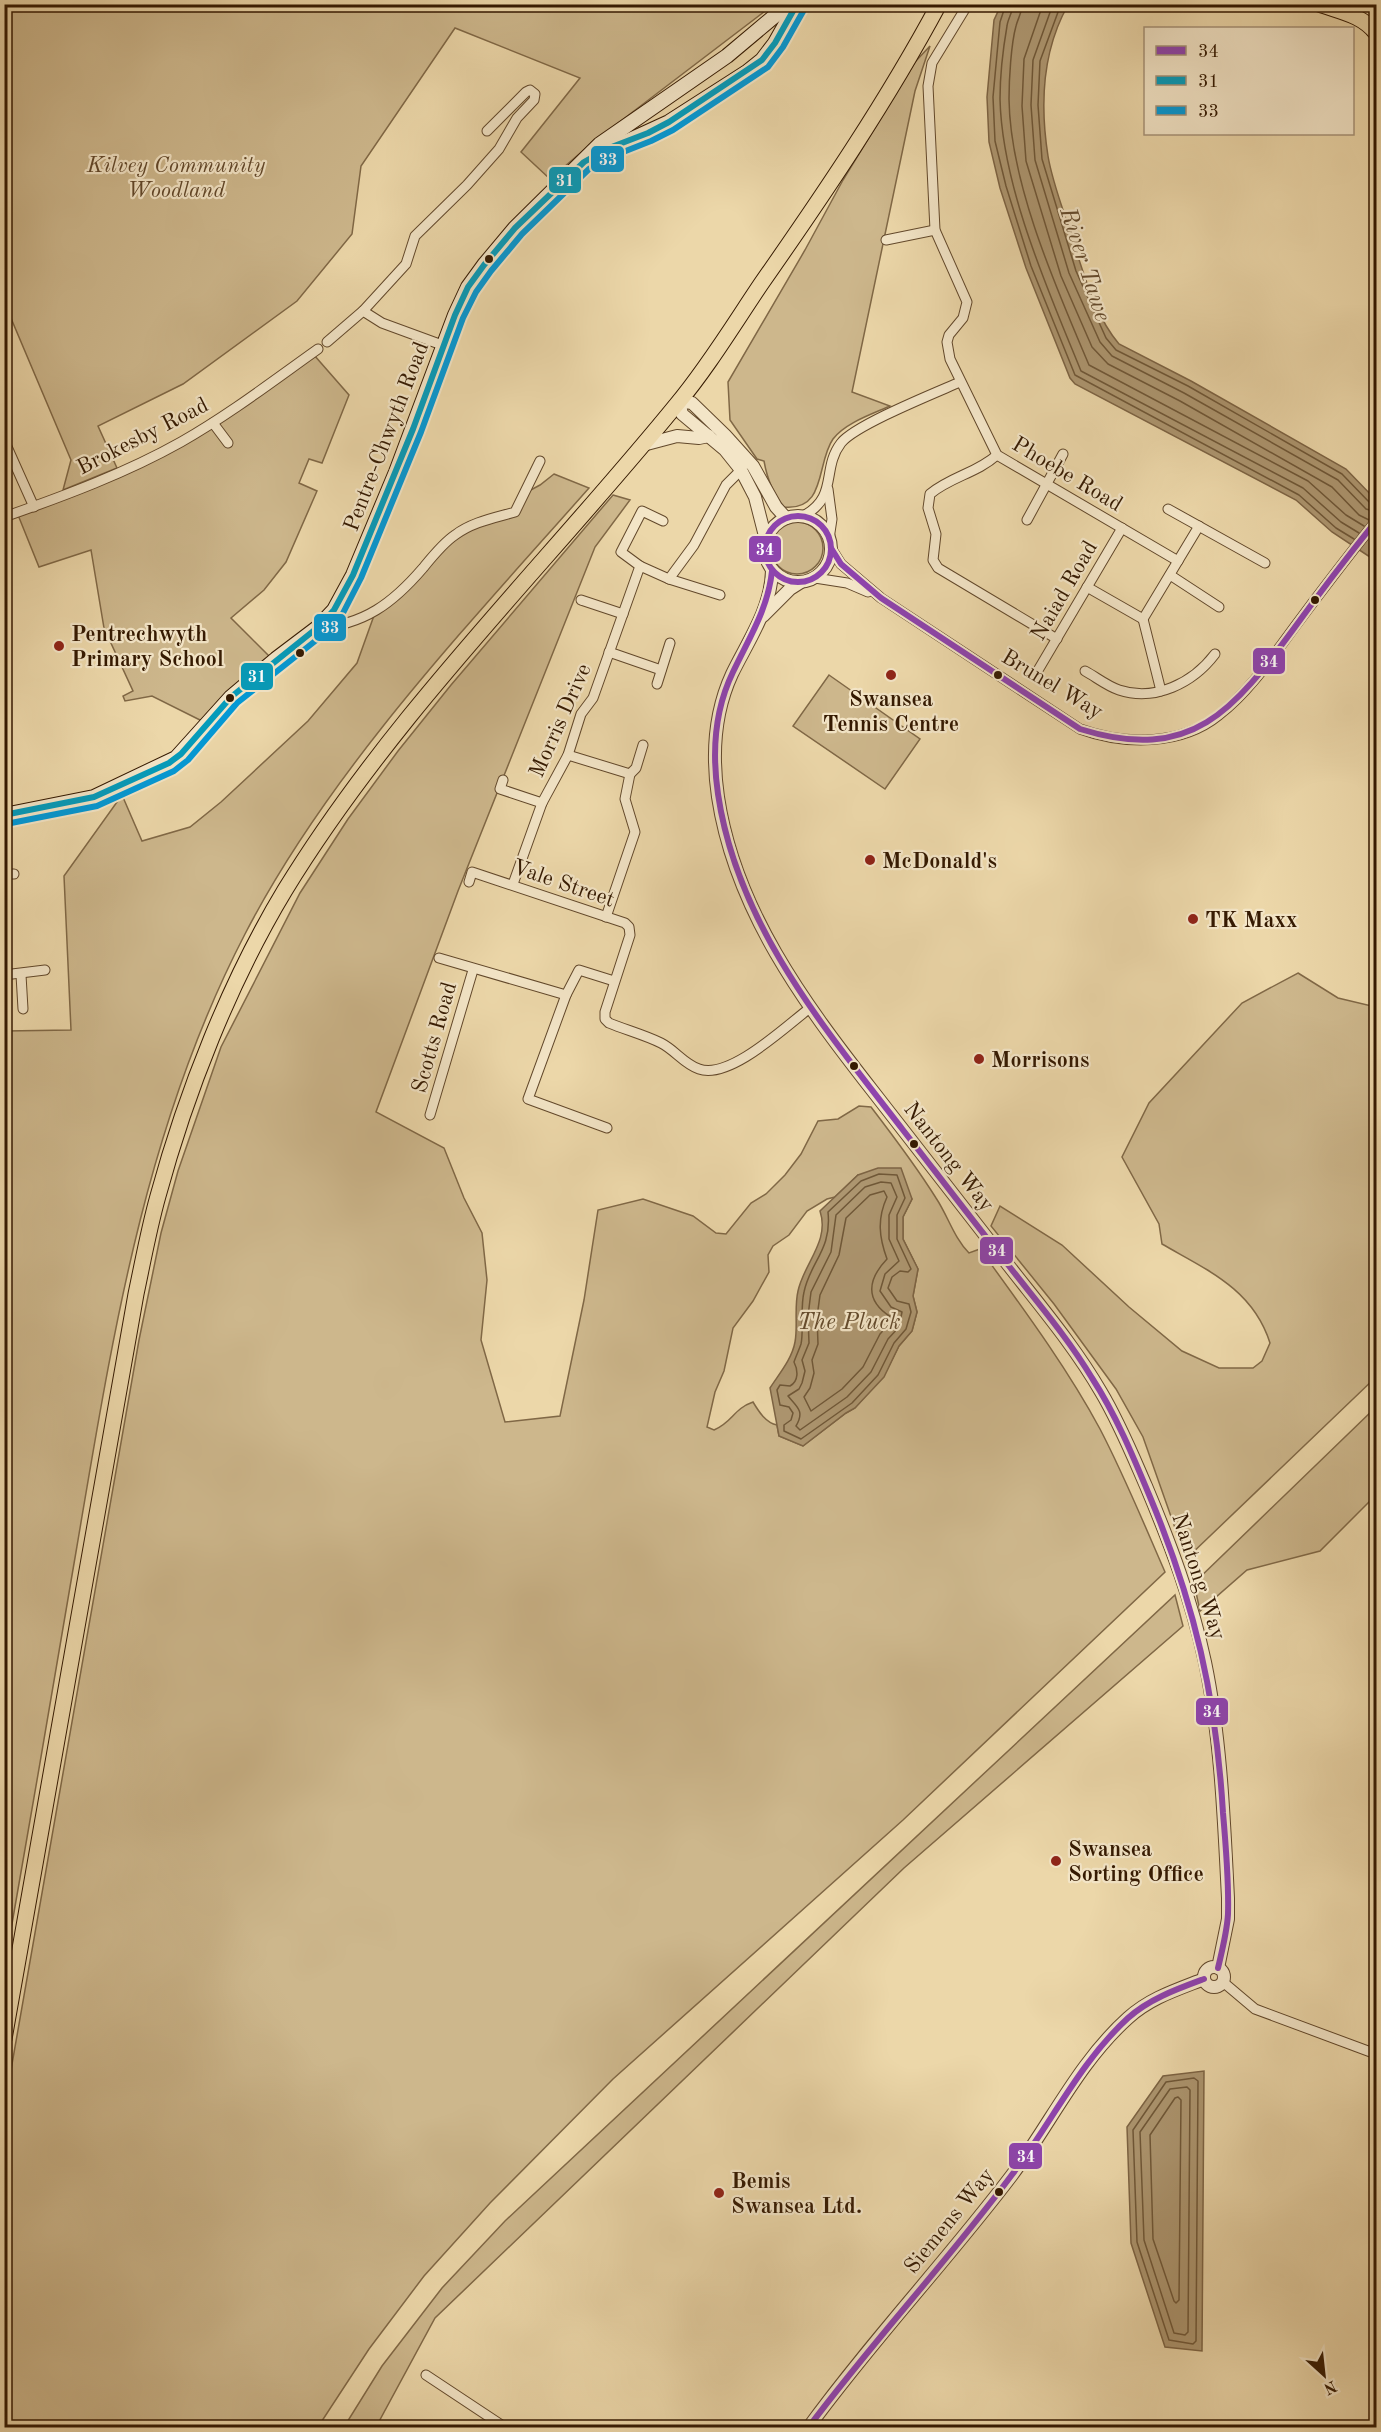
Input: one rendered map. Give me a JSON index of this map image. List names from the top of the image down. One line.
{"streets":{"main road":["Pentre-Chwyth Road"],"street":["Brokesby Road","Phoebe Road","Naiad Road","Brunel Way","Morris Drive","Vale Street","Scotts Road","Nantong Way","Siemens Way"]},"crossings":[["Phoebe Road","Naiad Road"],["Brunel Way","Nantong Way"],["Morris Drive","Vale Street"],["Vale Street","Nantong Way"],["Nantong Way","Siemens Way"]],"water":["River Tawe","The Pluck"],"parks":["Kilvey Community Woodland"],"places":["Pentrechwyth Primary School","Swansea Tennis Centre","McDonald's","TK Maxx","Morrisons","Swansea Sorting Office","Bemis Swansea Ltd."],"lines":["transit line 31","transit line 33","transit line 34"],"legend":["34","31","33"],"north":"bottom right"}
